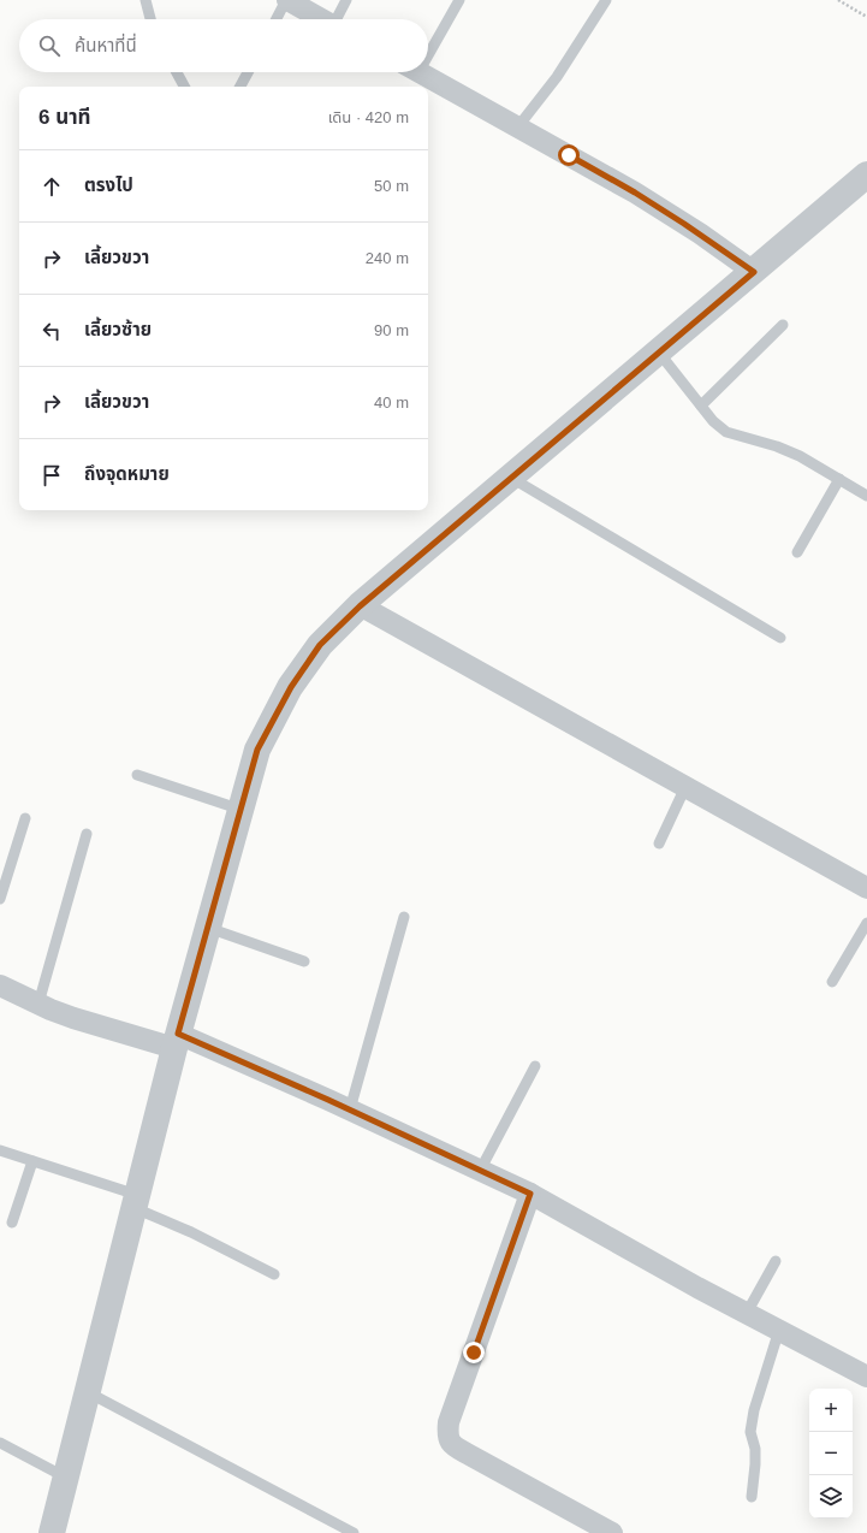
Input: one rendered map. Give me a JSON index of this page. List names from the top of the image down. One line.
{"page":{"search":"ค้นหาที่นี่","heading":["6 นาที","เดิน · 420 m"],"list":[["ตรงไป","50 m"],["เลี้ยวขวา","240 m"],["เลี้ยวซ้าย","90 m"],["เลี้ยวขวา","40 m"],"ถึงจุดหมาย"],"map_buttons":["+","−"]}}
